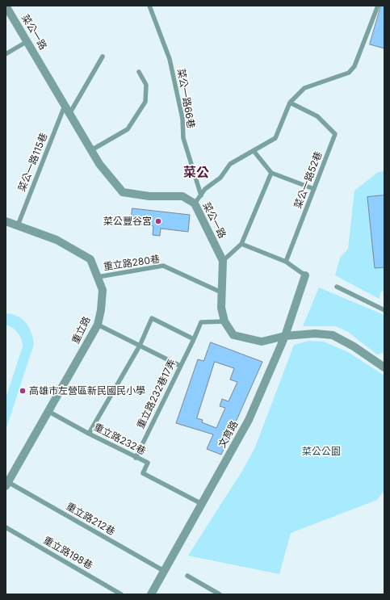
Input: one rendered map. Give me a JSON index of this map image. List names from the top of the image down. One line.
{"streets":{"street":["菜公一路","重立路","文育路"],"lane":["菜公一路66巷","菜公一路115巷","菜公一路52巷","重立路280巷","重立路232巷17弄","重立路232巷","重立路212巷","重立路198巷"]},"crossings":[["菜公一路","菜公一路115巷"],["菜公一路","菜公一路52巷"],["菜公一路","重立路280巷"],["菜公一路","重立路232巷17弄"],["菜公一路","文育路"],["菜公一路115巷","重立路"],["菜公一路52巷","重立路280巷"],["菜公一路52巷","重立路232巷17弄"],["菜公一路52巷","文育路"],["重立路280巷","重立路"],["重立路280巷","重立路232巷17弄"],["重立路280巷","文育路"],["重立路","重立路232巷"],["重立路","重立路212巷"],["重立路232巷17弄","文育路"],["重立路232巷17弄","重立路232巷"],["文育路","重立路232巷"],["文育路","重立路212巷"]],"districts":["菜公"],"parks":["菜公公園"],"places":["菜公豐谷宮","高雄市左營區新民國民小學"]}
